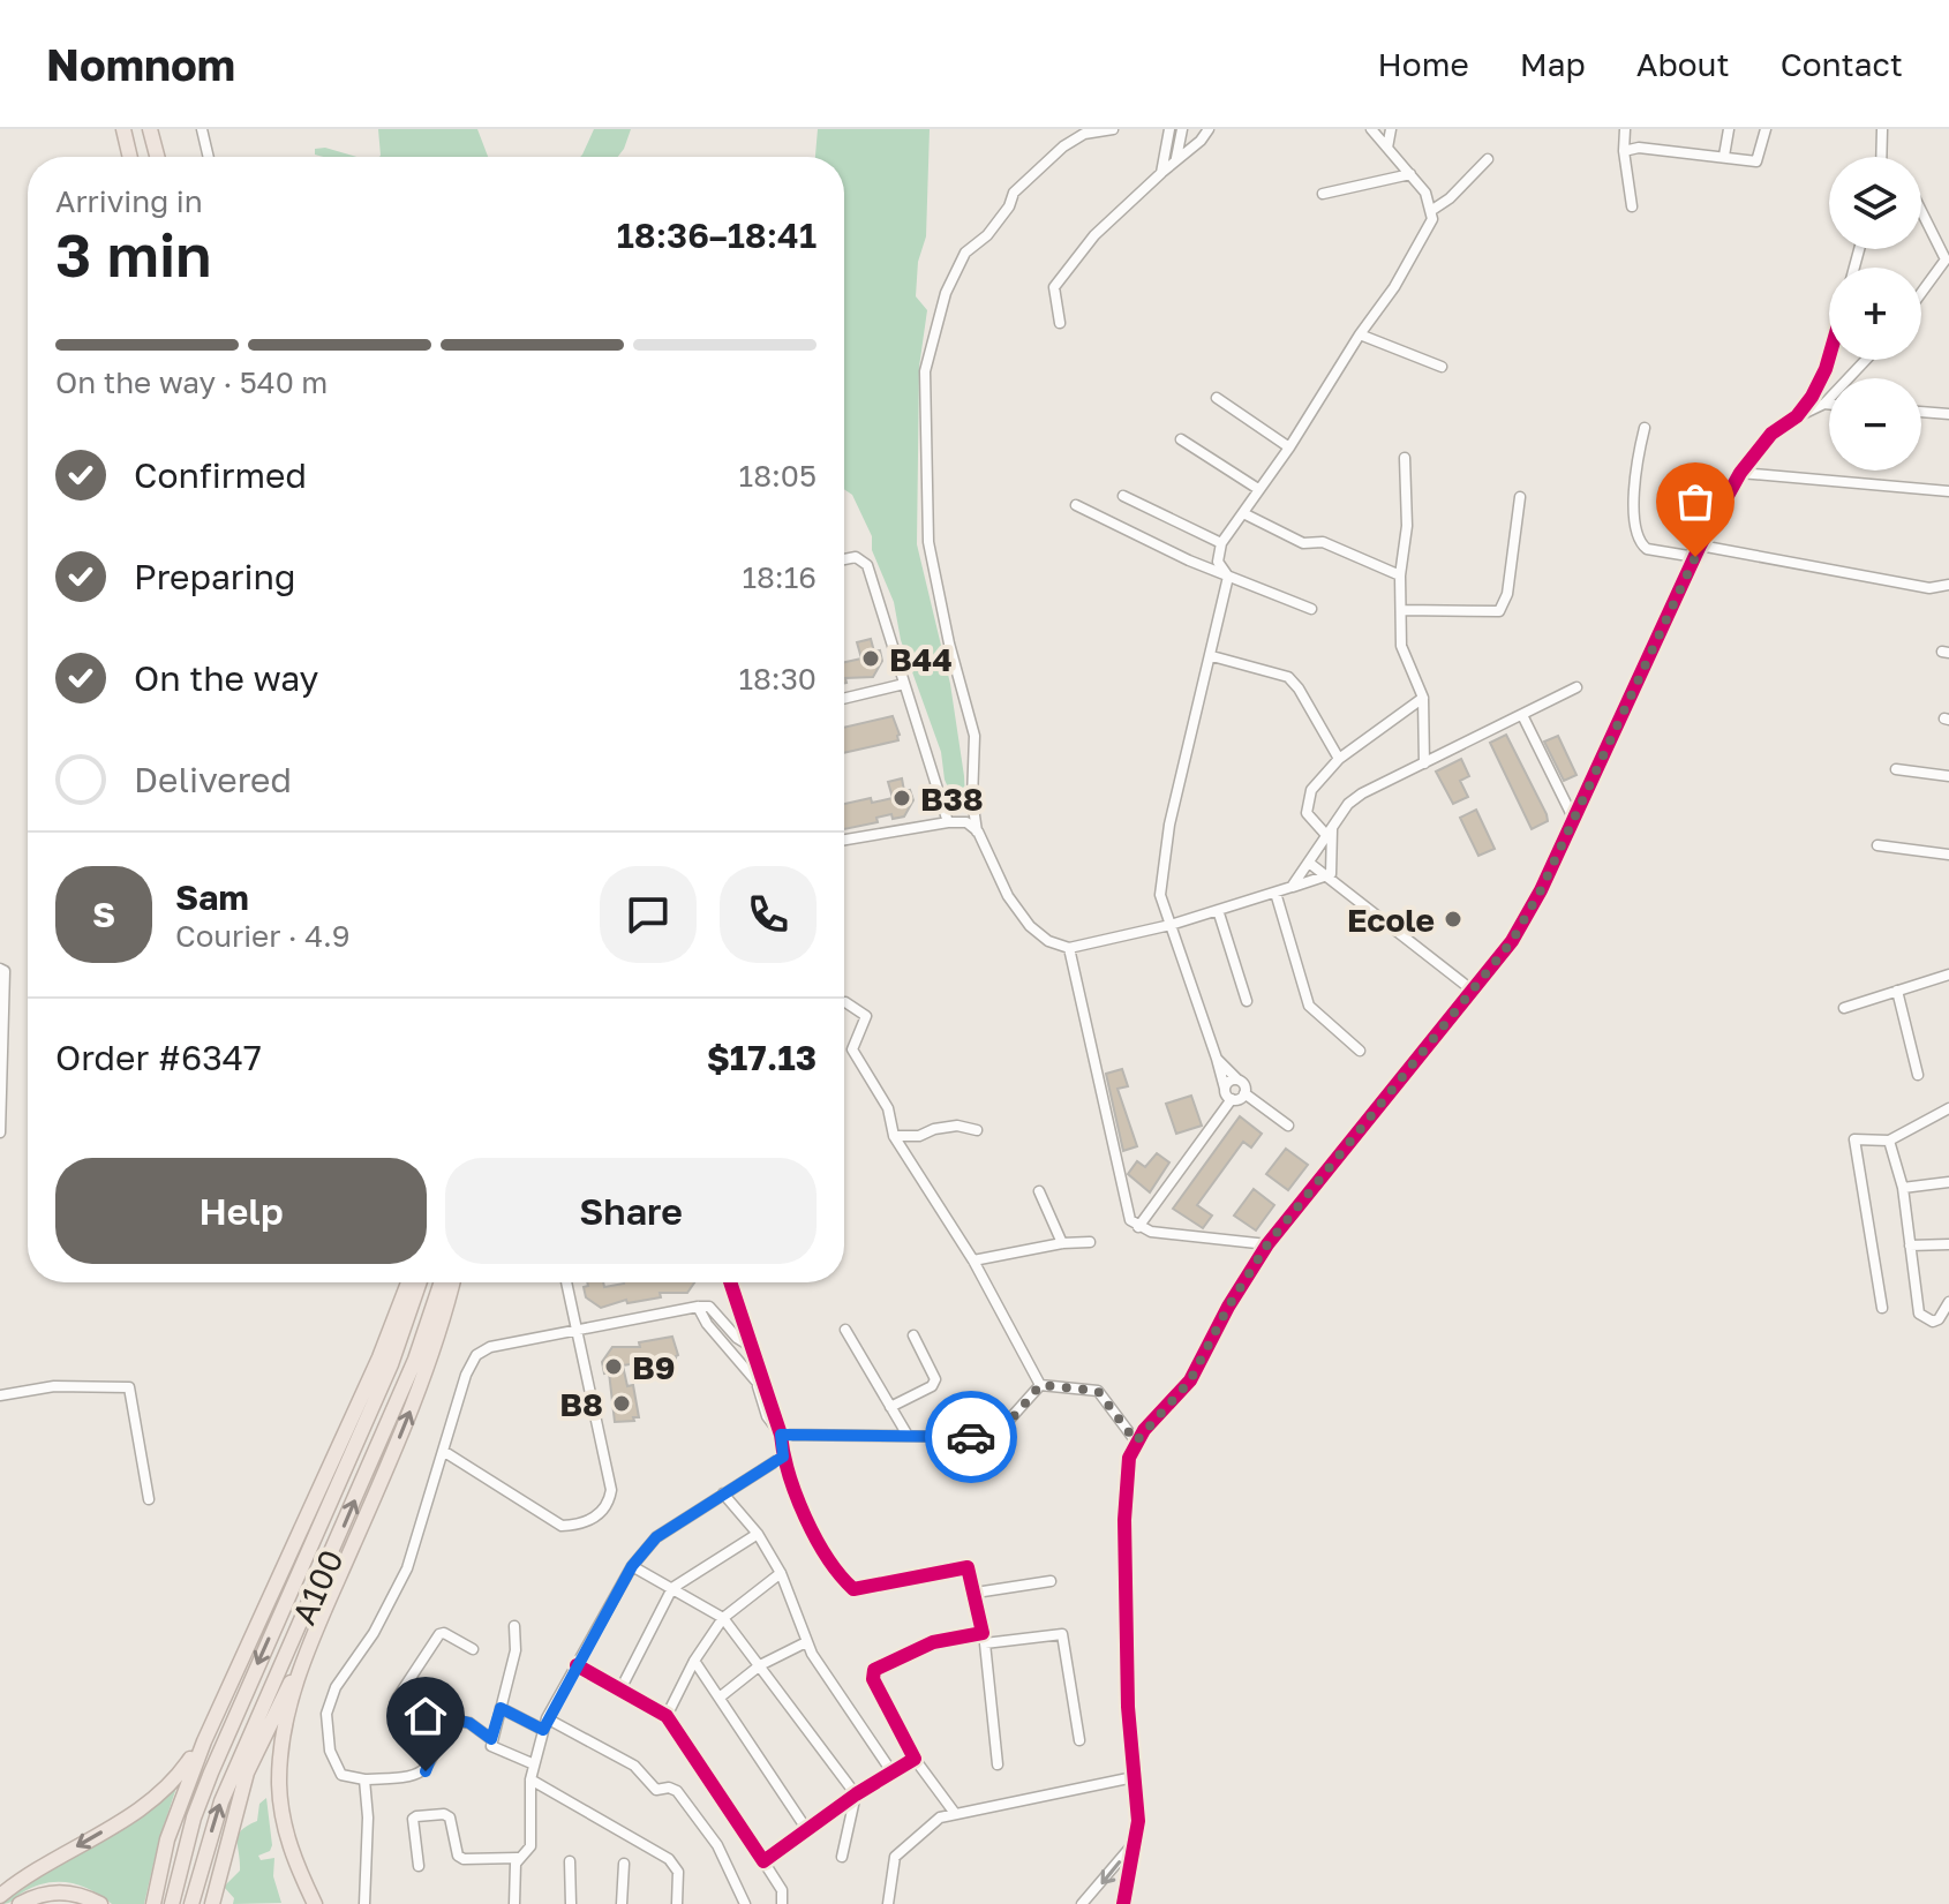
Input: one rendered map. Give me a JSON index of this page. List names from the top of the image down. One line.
{"streets":{"highway":["A100"]},"places":["B44","B38","Ecole","B9","B8"],"page":{"header":"Nomnom","nav":["Home","Map","About","Contact"],"map_buttons":["+","−"],"heading":["3 min","Arriving in","18:36–18:41"],"panel":["Sam","Courier · 4.9","Order #6347","$17.13"],"bar":"On the way · 540 m","list":[["Confirmed","18:05"],["Preparing","18:16"],["On the way","18:30"],"Delivered"],"round":"S","buttons":["Help","Share"]}}
